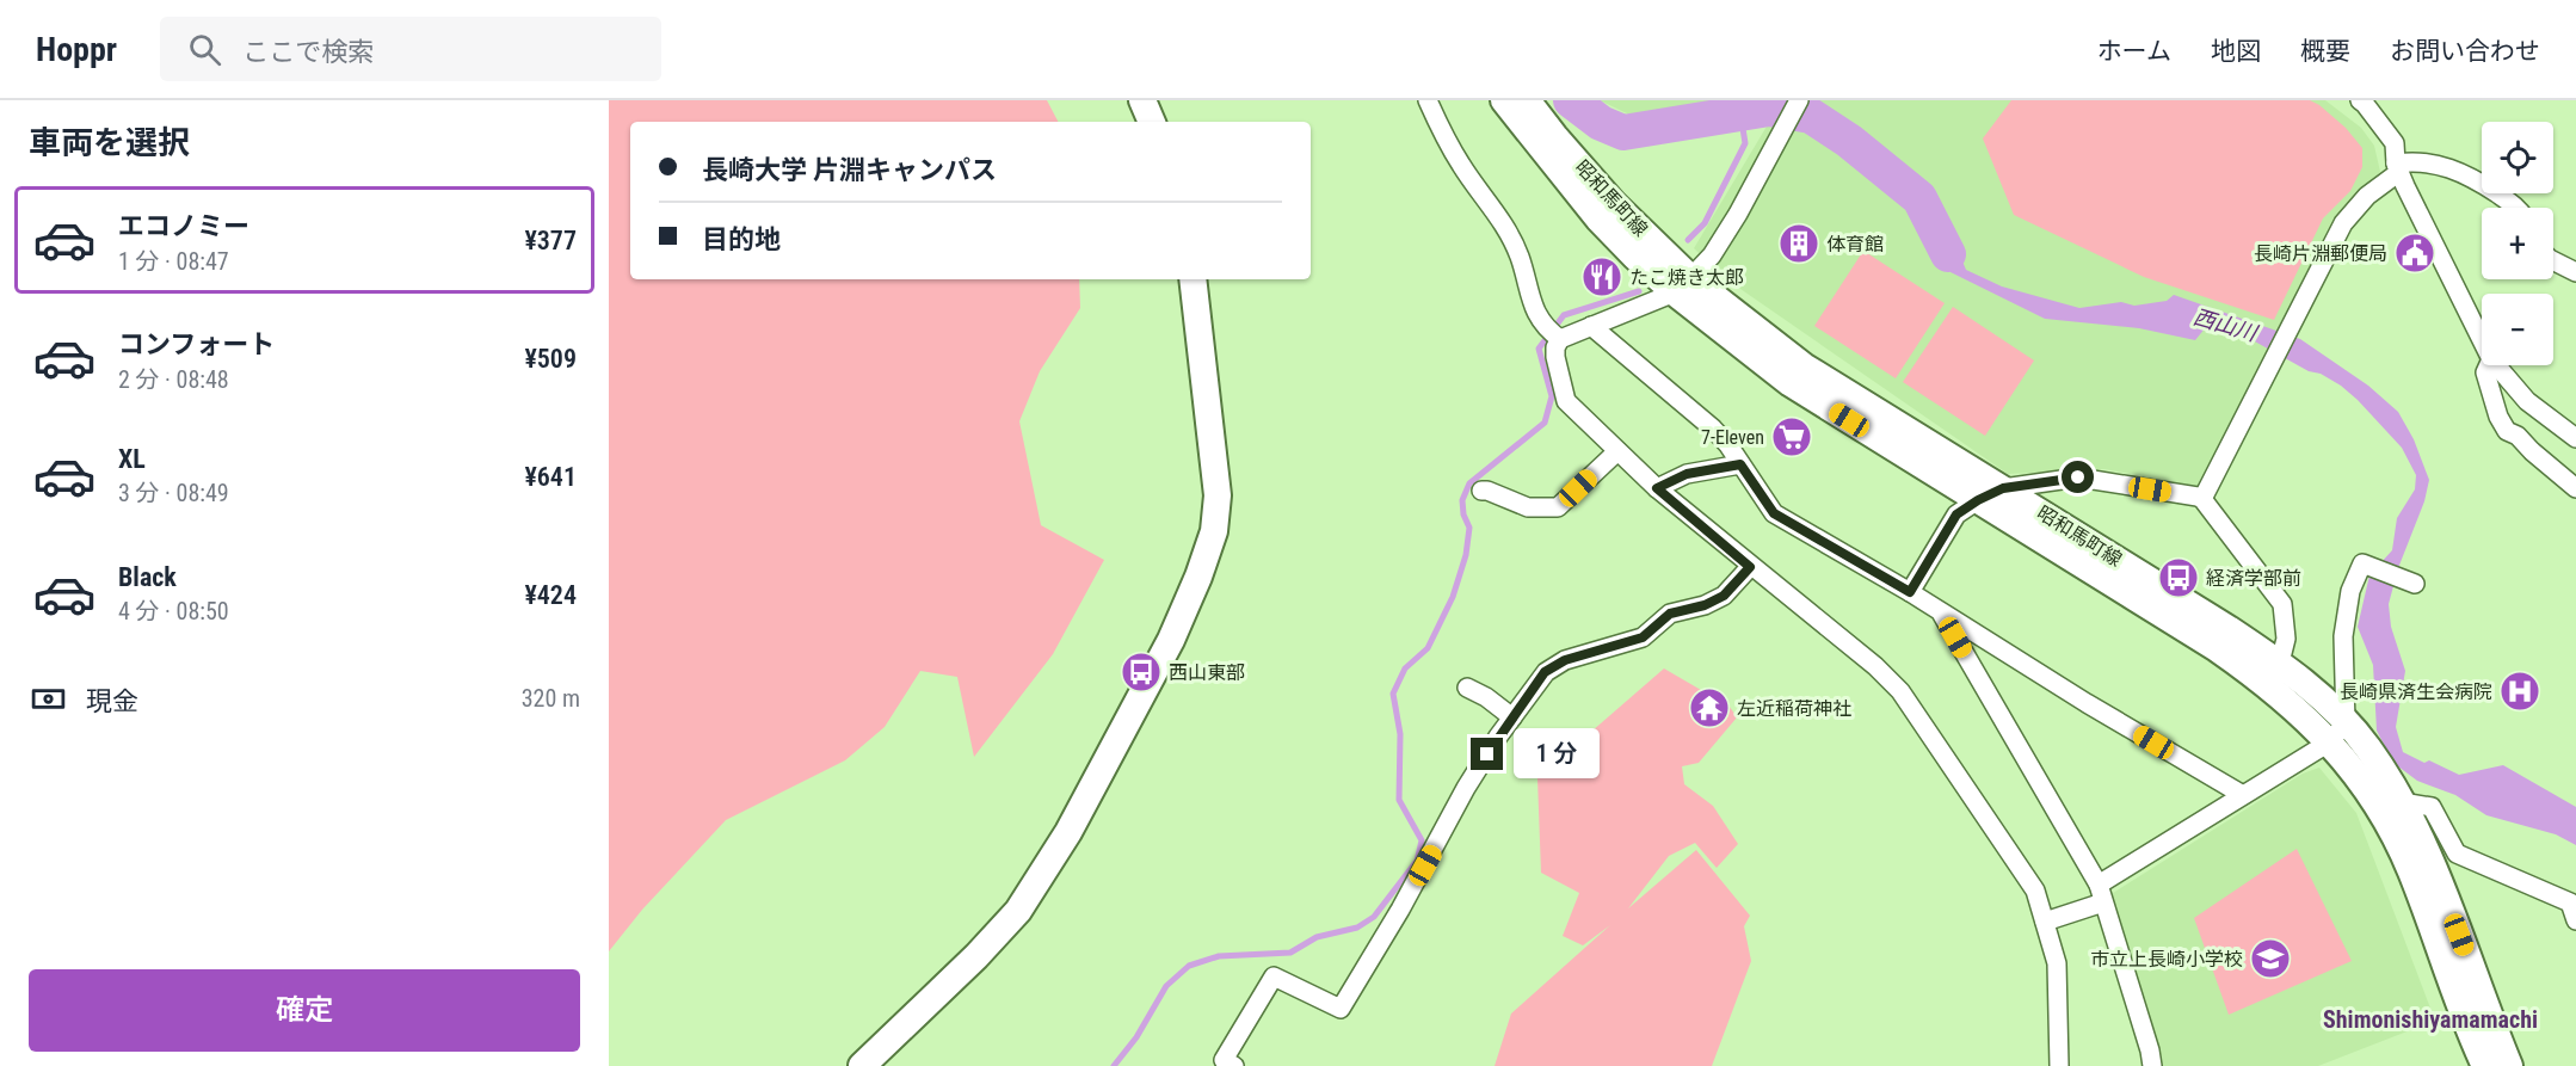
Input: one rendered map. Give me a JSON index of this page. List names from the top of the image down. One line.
{"streets":{"main road":["昭和馬町線"]},"districts":["Shimonishiyamamachi"],"water":["西山川"],"places":{"building":["体育館"],"public building":["長崎片淵郵便局"],"restaurant":["たこ焼き太郎"],"supermarket":["7-Eleven"],"bus stop":["経済学部前","西山東部"],"hospital":["長崎県済生会病院"],"temple":["左近稲荷神社"],"school or university":["市立上長崎小学校"]},"page":{"header":"Hoppr","search":"ここで検索","nav":["ホーム","地図","概要","お問い合わせ"],"heading":"車両を選択","map_buttons":["+","−"],"banner":["長崎大学 片淵キャンパス","目的地"],"list":[{"name":"エコノミー","note":"1 分 · 08:47","value":"¥377"},{"name":"コンフォート","note":"2 分 · 08:48","value":"¥509"},{"name":"XL","note":"3 分 · 08:49","value":"¥641"},{"name":"Black","note":"4 分 · 08:50","value":"¥424"}],"pay":["現金","320 m"],"bubble":"1 分","buttons":"確定"}}
